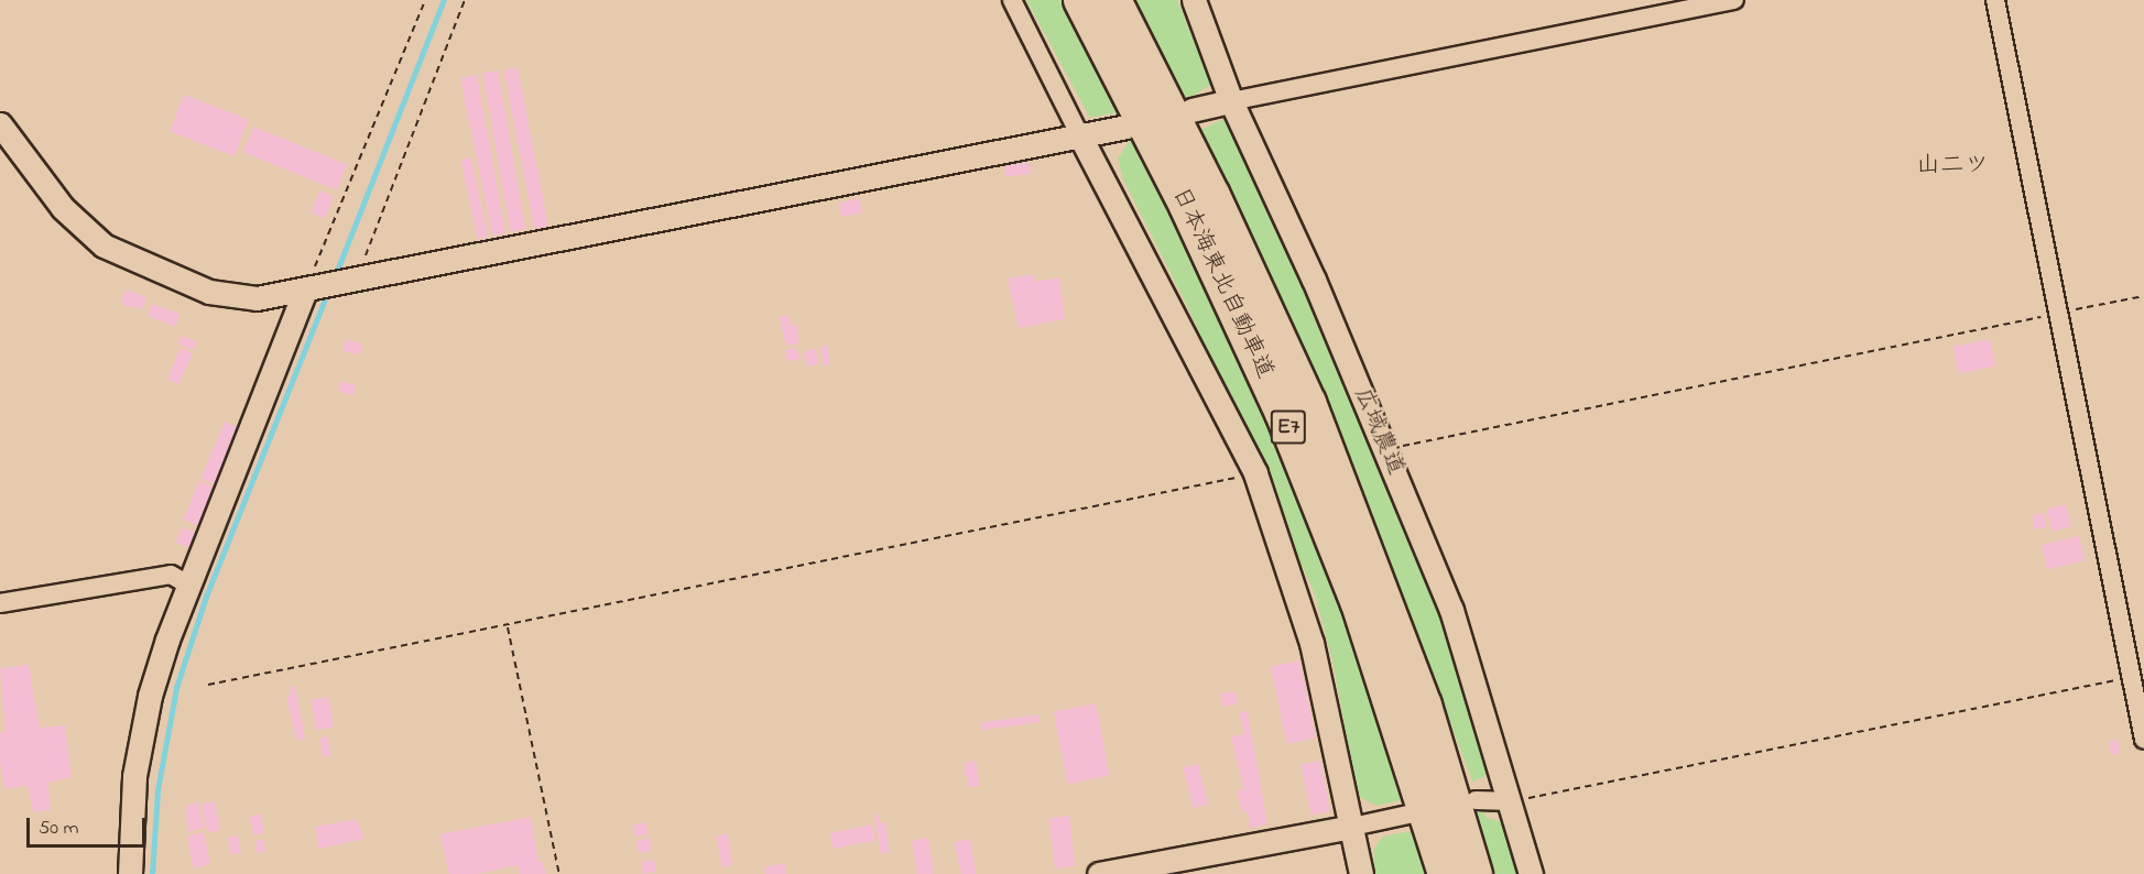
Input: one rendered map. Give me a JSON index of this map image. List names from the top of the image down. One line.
{"streets":{"highway":["日本海東北自動車道","E7"],"street":["広域農道"]},"districts":["山二ツ"],"scale_bar":"50 m"}
